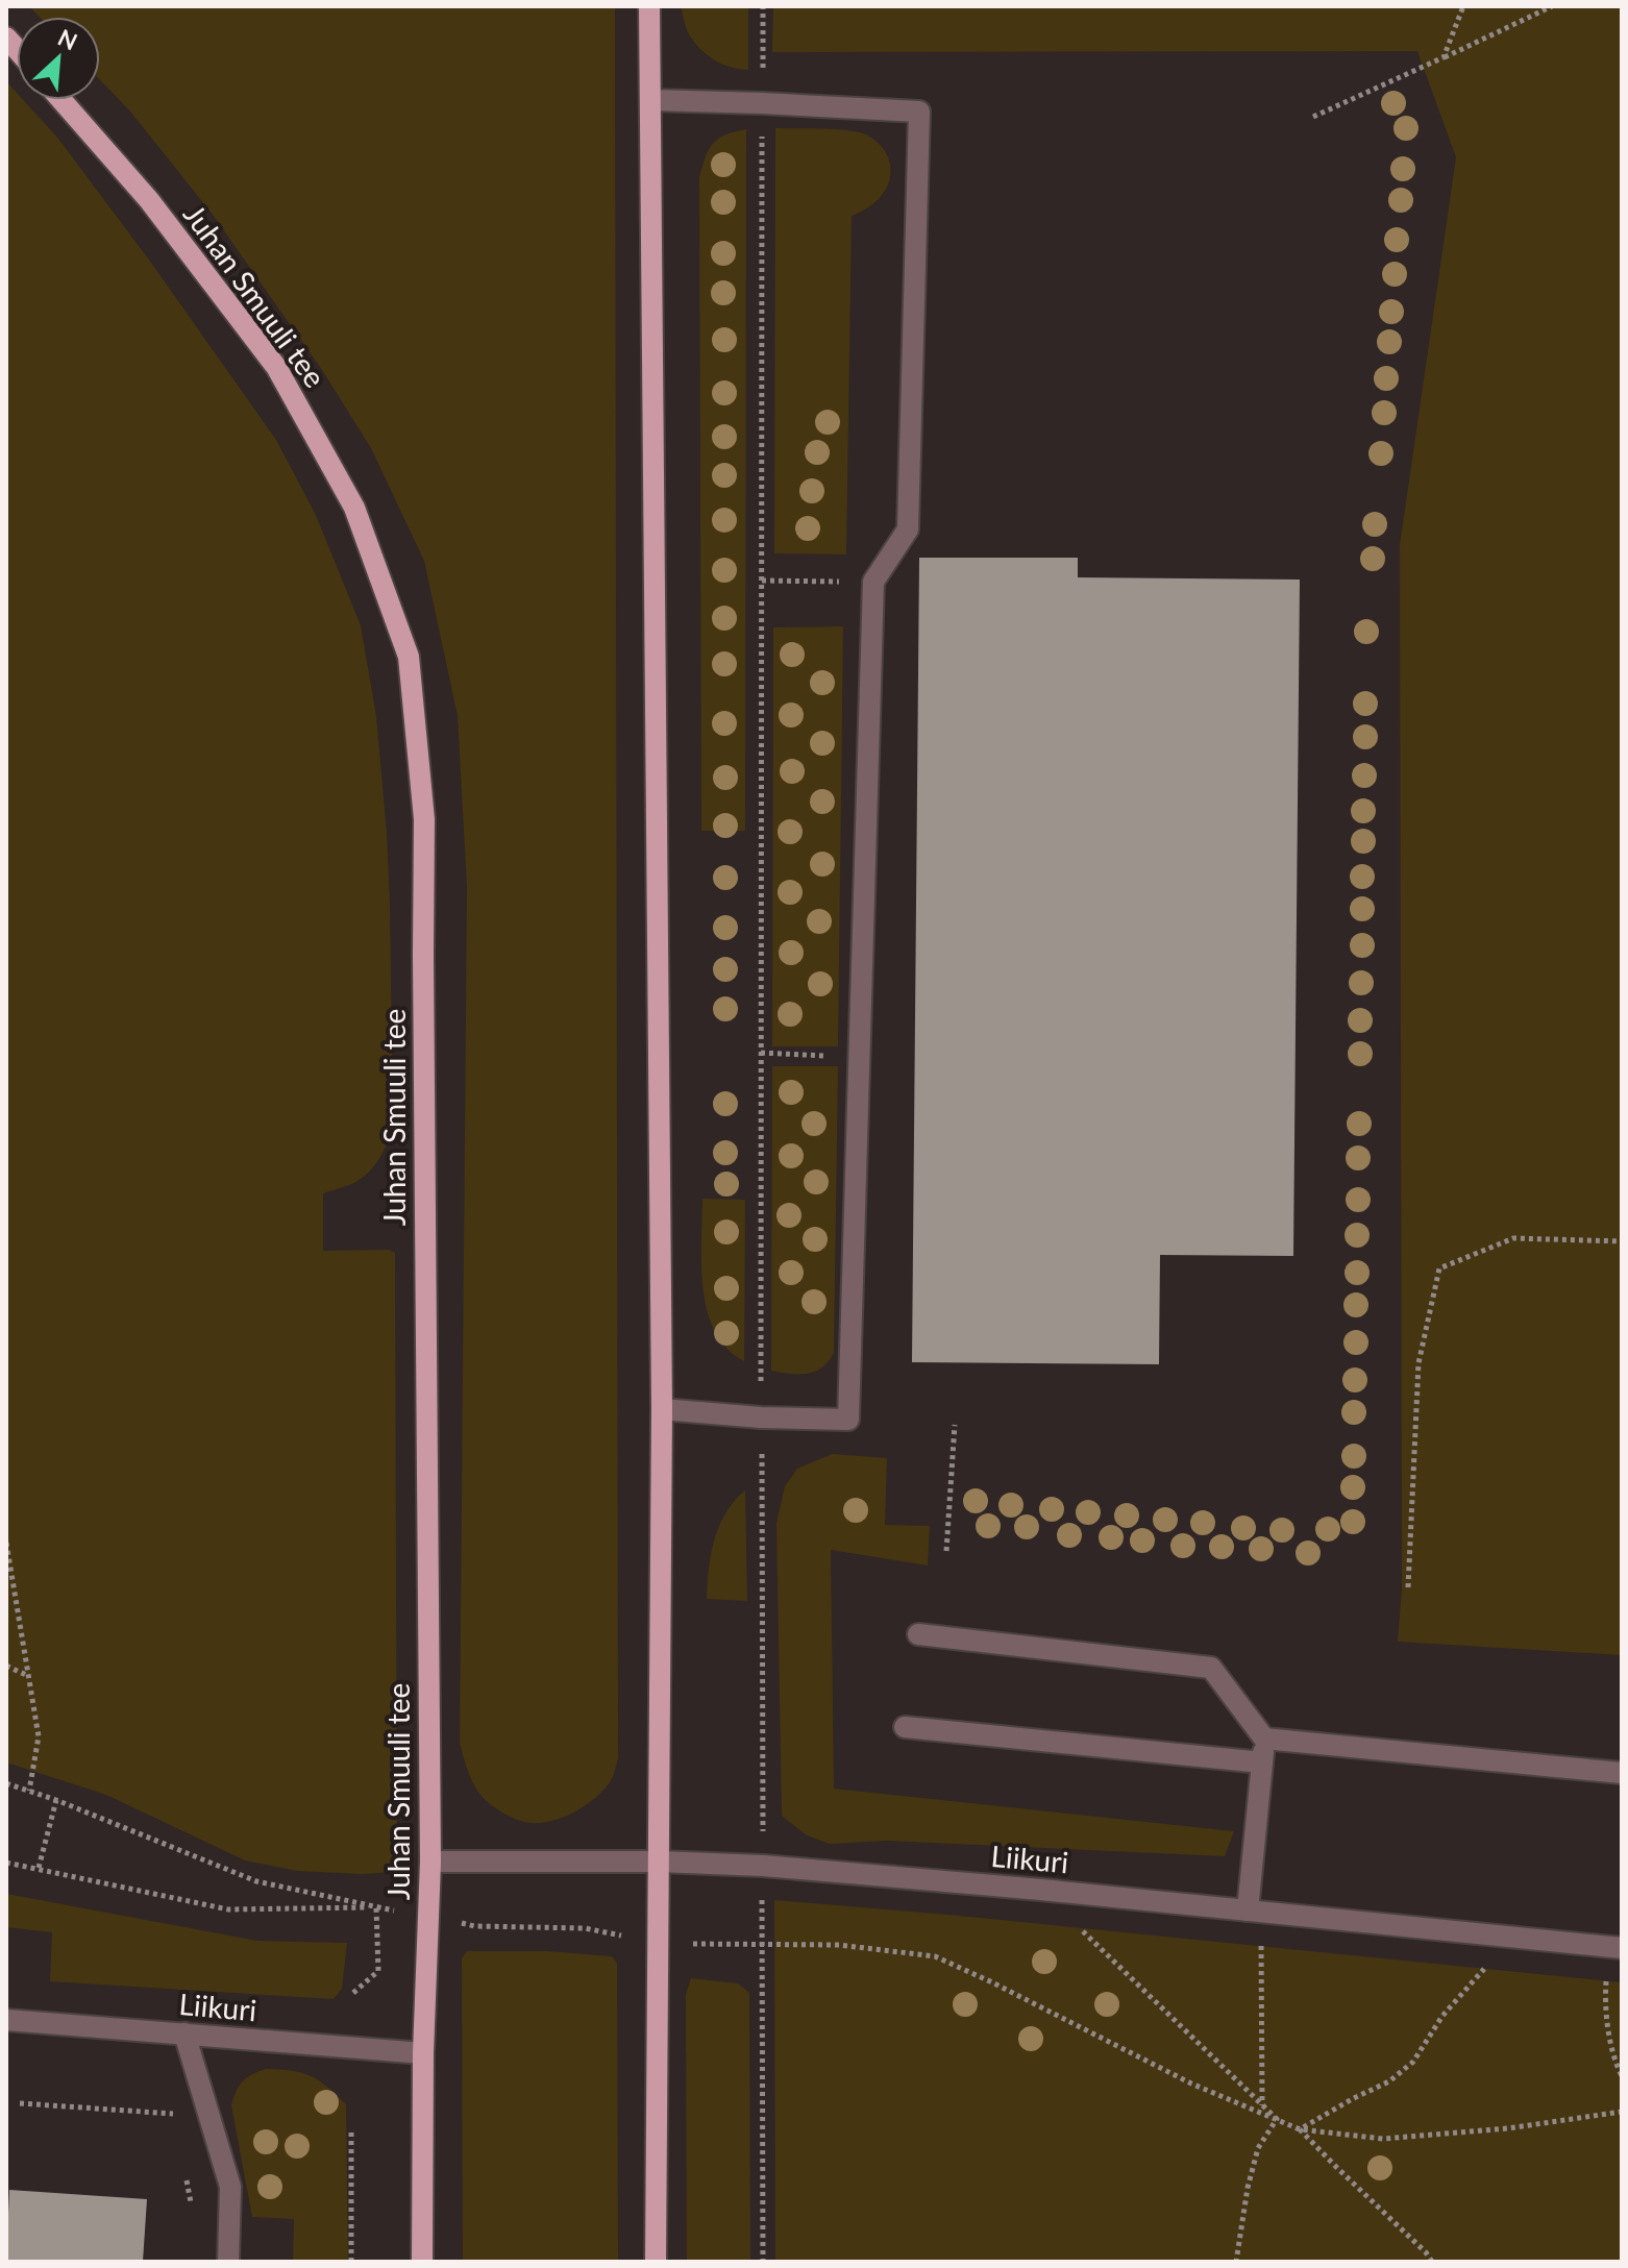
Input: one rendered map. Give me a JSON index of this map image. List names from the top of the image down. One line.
{"streets":{"main road":["Juhan Smuuli tee"],"street":["Liikuri"]},"crossings":[["Juhan Smuuli tee","Liikuri"]],"north":"top right"}
